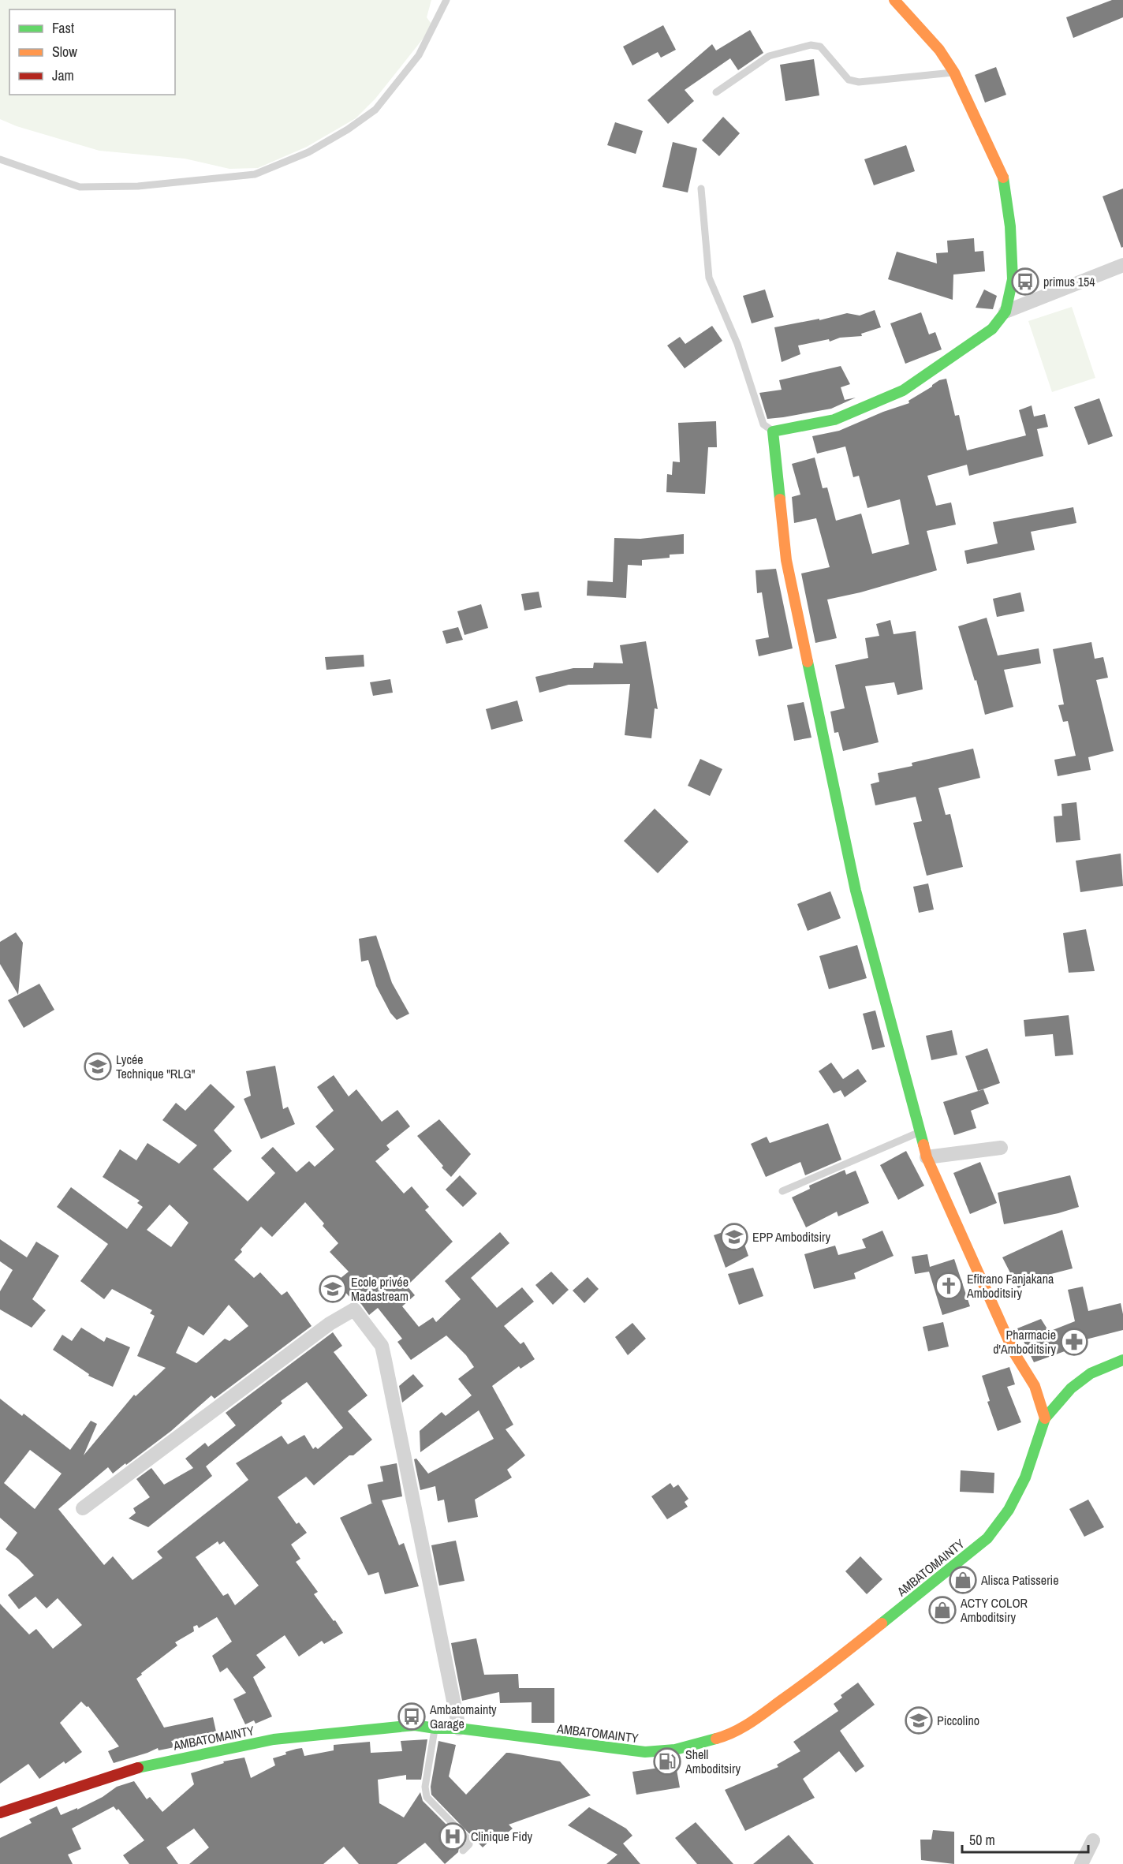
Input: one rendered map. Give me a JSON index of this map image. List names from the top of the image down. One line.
{"streets":{"street":["AMBATOMAINTY"]},"places":{"bus stop":["primus 154","Ambatomainty Garage"],"school or university":["Lycée Technique \"RLG\"","EPP Amboditsiry","Ecole privée Madastream","Piccolino"],"church":["Efitrano Fanjakana Amboditsiry"],"pharmacy":["Pharmacie d'Amboditsiry"],"shop":["Alisca Patisserie","ACTY COLOR Amboditsiry"],"fuel station":["Shell Amboditsiry"],"hospital":["Clinique Fidy"]},"legend":["Fast","Slow","Jam"],"scale_bar":"50 m"}
